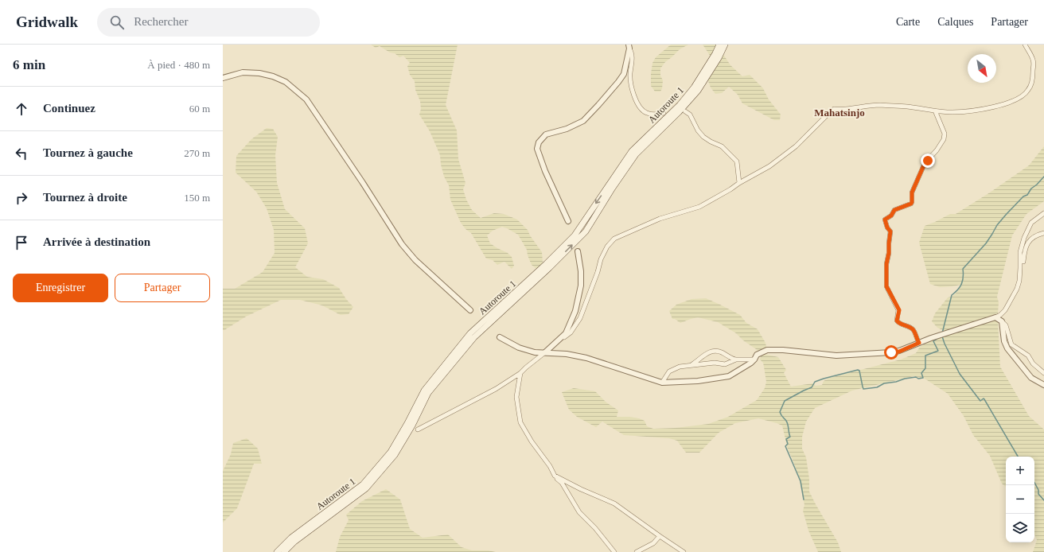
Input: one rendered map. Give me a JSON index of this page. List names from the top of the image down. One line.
{"streets":{"main road":["Autoroute 1"]},"districts":["Mahatsinjo"],"north":"bottom right","page":{"header":"Gridwalk","search":"Rechercher","nav":["Carte","Calques","Partager"],"heading":["6 min","À pied · 480 m"],"list":[["Continuez","60 m"],["Tournez à gauche","270 m"],["Tournez à droite","150 m"],"Arrivée à destination"],"buttons":["Enregistrer","Partager"],"map_buttons":["+","−"]}}
